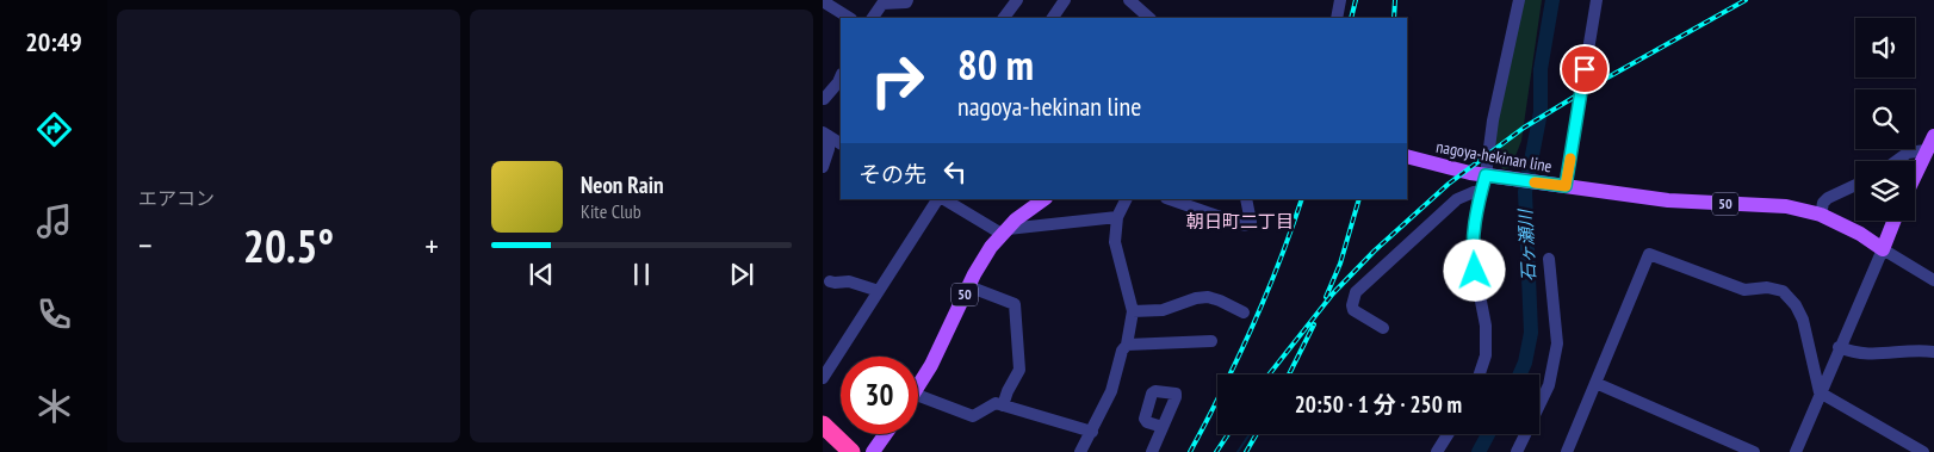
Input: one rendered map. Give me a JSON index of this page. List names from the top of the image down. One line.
{"streets":{"main road":["nagoya-hekinan line","50"]},"districts":["朝日町二丁目"],"water":["石ヶ瀬川"],"page":{"tabs":"20:49","tile":"エアコン","turn":["80 m","nagoya-hekinan line"],"then":"その先","song":["Neon Rain","Kite Club"],"heat":["−","20.5°","+"],"limit":"30","trip":"20:50 · 1 分 · 250 m"}}
